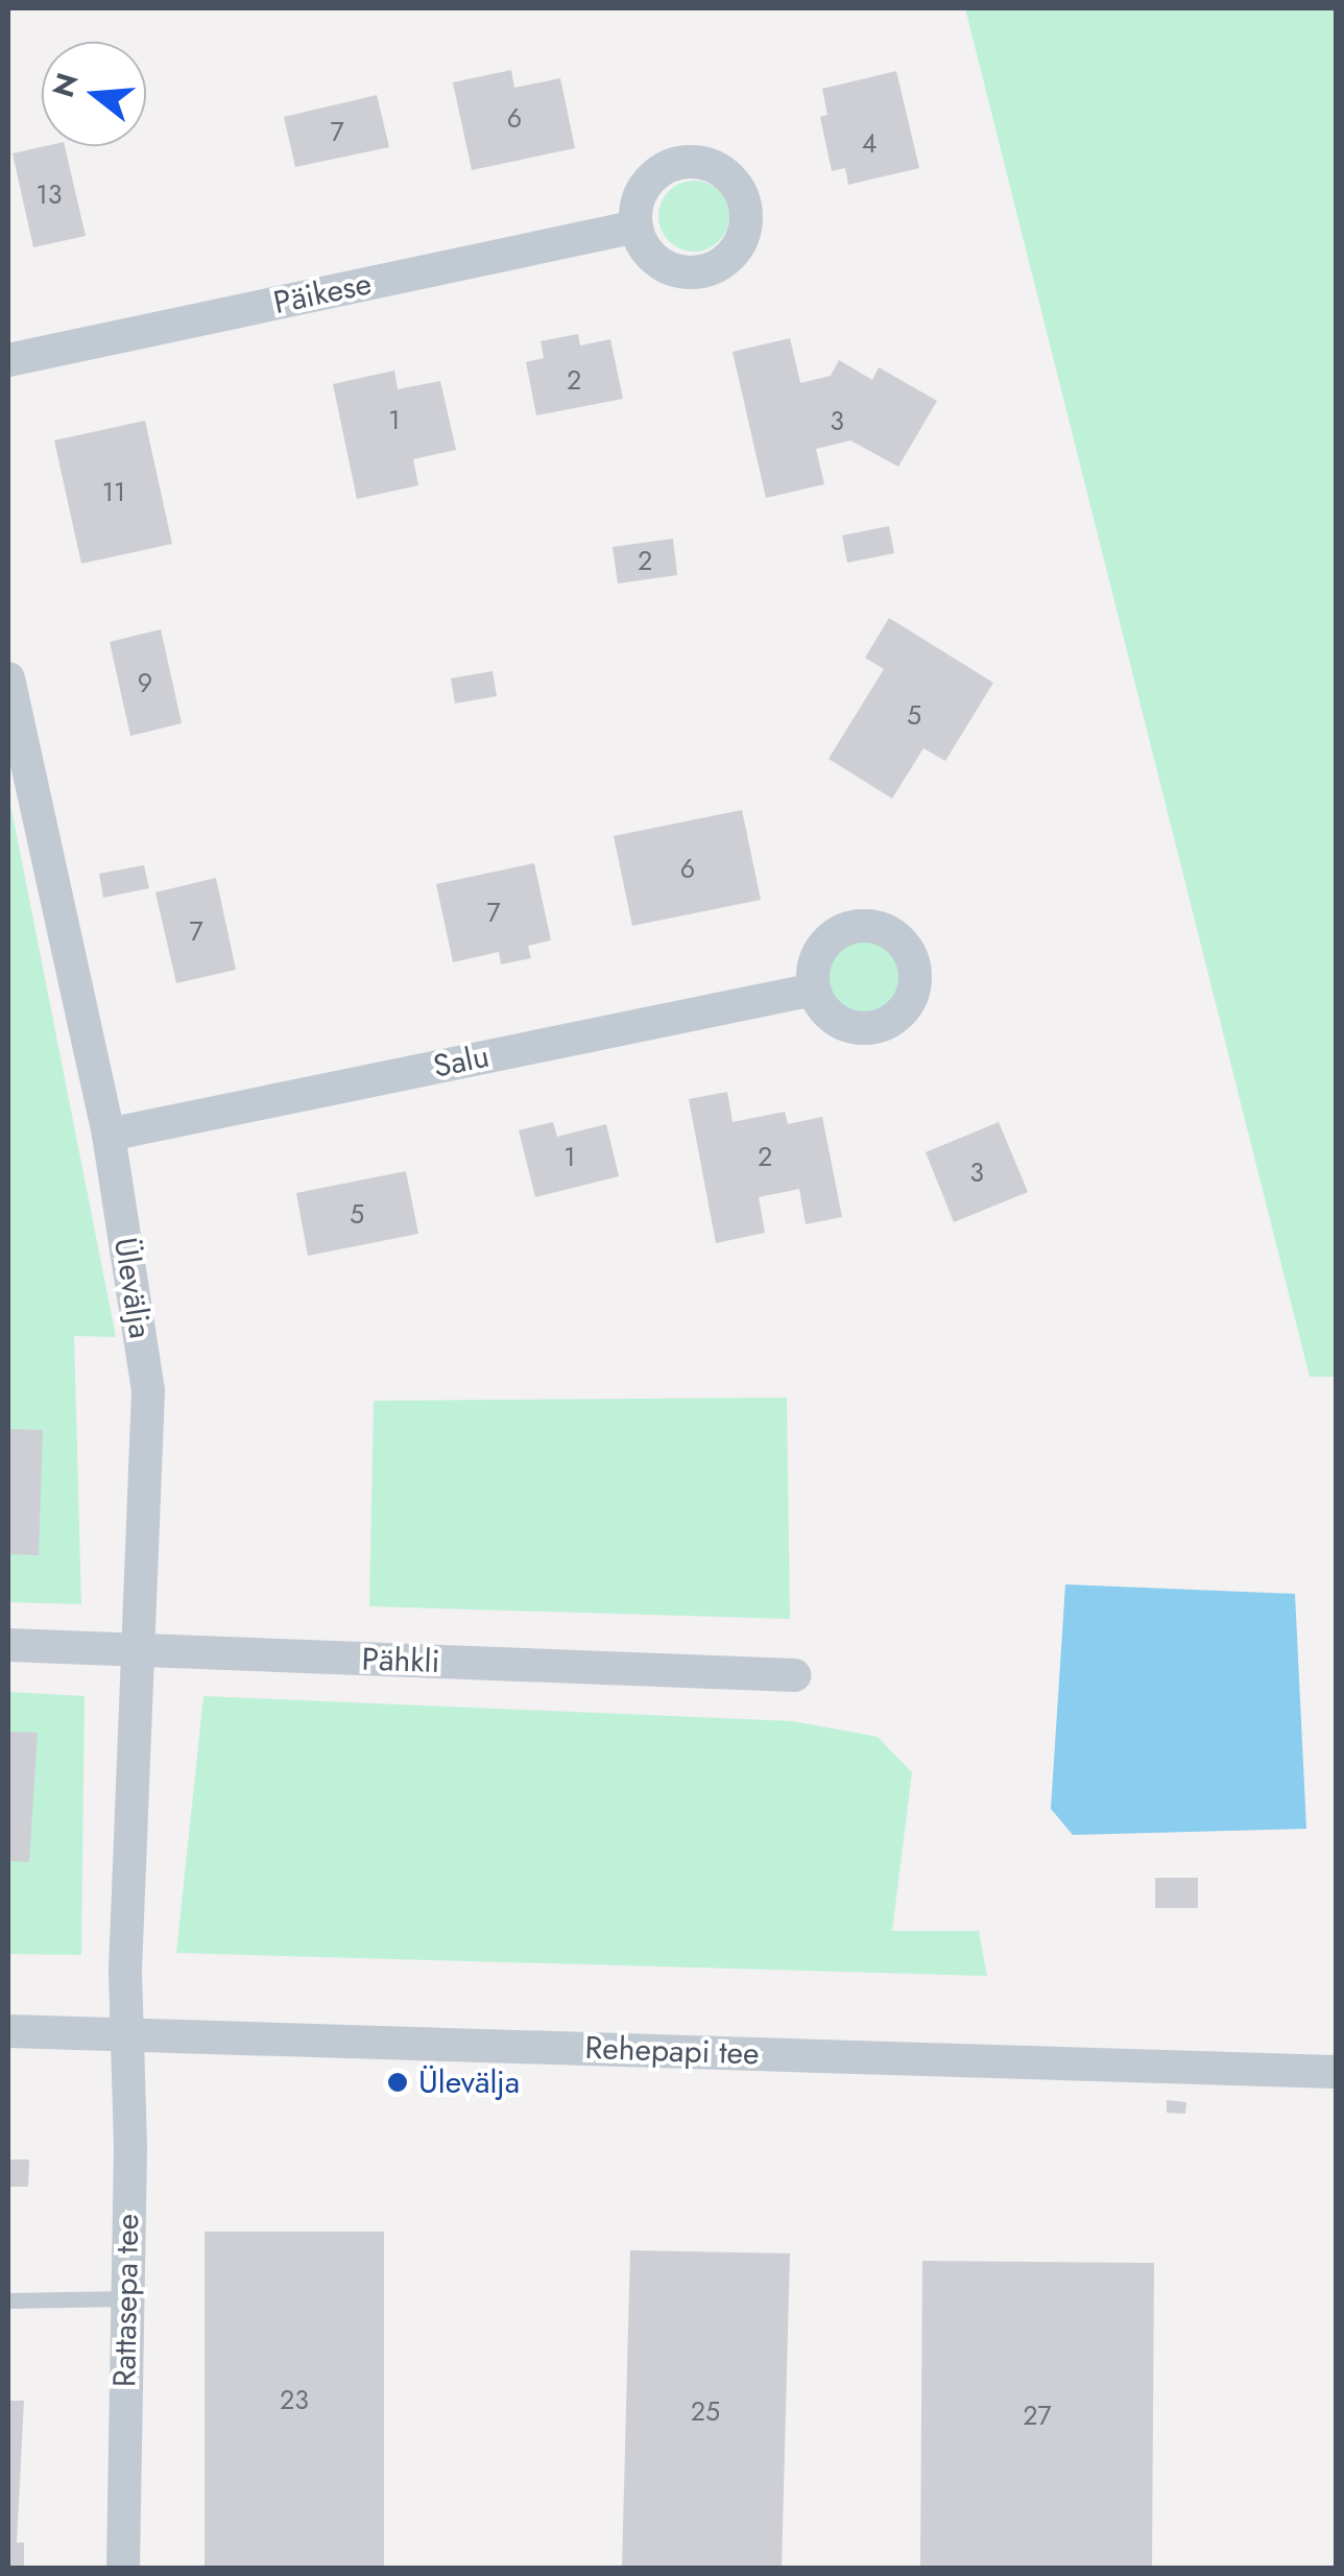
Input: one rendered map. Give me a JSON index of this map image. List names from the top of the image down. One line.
{"streets":{"street":["Päikese","Salu","Ülevälja","Pähkli","Rehepapi tee","Rattasepa tee"]},"crossings":[["Salu","Ülevälja"],["Ülevälja","Pähkli"],["Ülevälja","Rehepapi tee"],["Ülevälja","Rattasepa tee"],["Rehepapi tee","Rattasepa tee"]],"places":["Ülevälja"],"house_numbers":["6","7","4","13","2","1","3","11","2","9","5","6","7","7","1","2","3","5","23","25","27"],"north":"left"}
